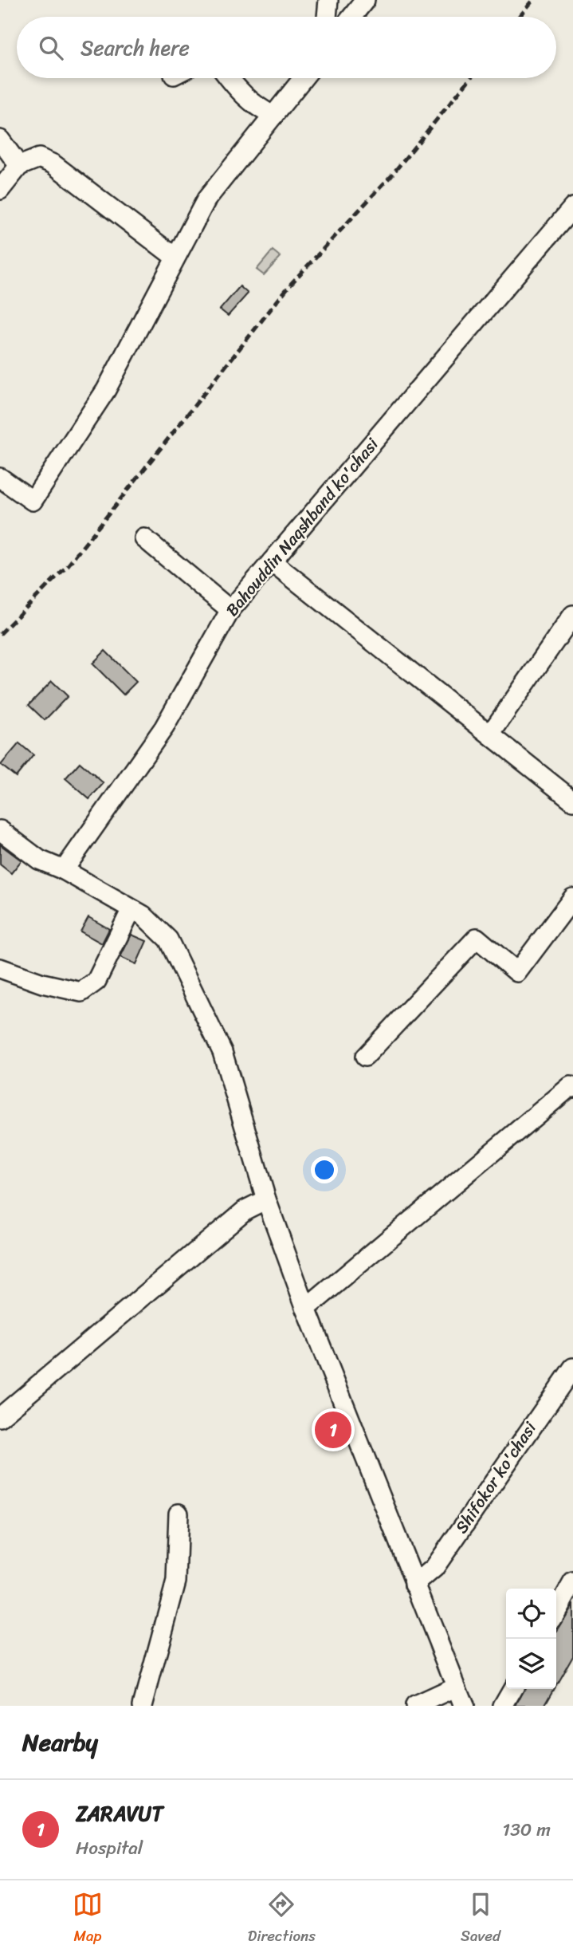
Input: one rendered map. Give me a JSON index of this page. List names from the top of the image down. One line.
{"streets":{"street":["Bahouddin Naqshband ko'chasi","Shifokor ko'chasi"]},"page":{"search":"Search here","pins":"1","heading":"Nearby","list":[{"mark":"1","name":"ZARAVUT","note":"Hospital","value":"130 m"}],"nav":["Map","Directions","Saved"]}}
